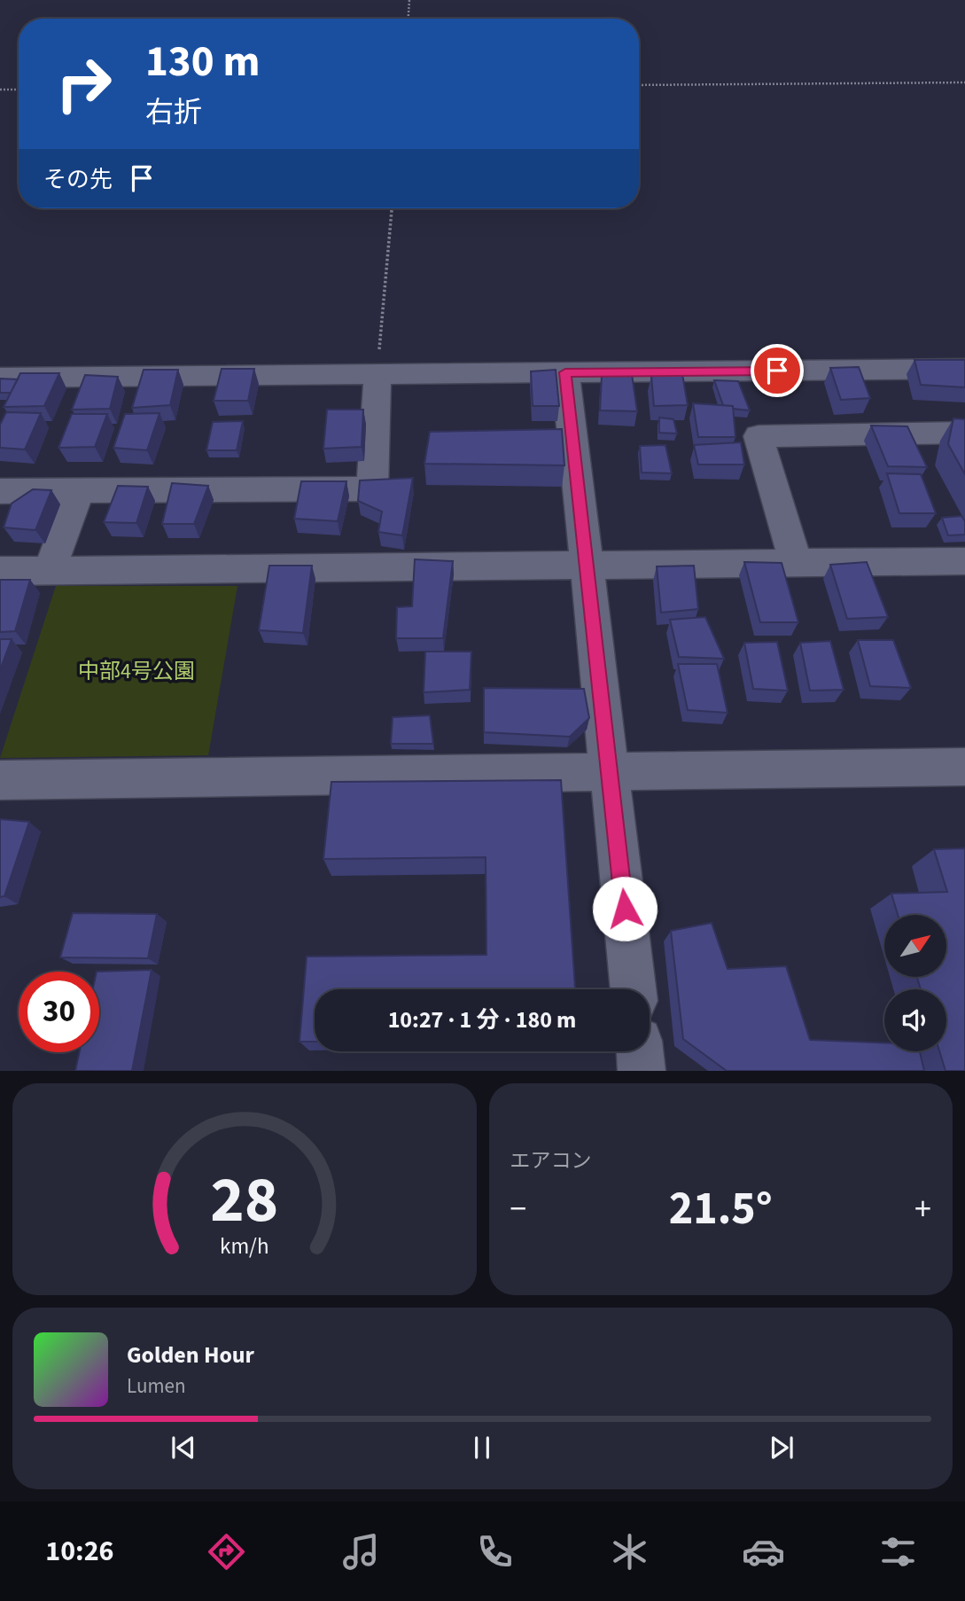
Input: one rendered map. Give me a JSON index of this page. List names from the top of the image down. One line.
{"parks":["中部4号公園"],"north":"top right","page":{"turn":["130 m","右折"],"then":"その先","limit":"30","trip":"10:27 · 1 分 · 180 m","tile":"エアコン","heat":["−","21.5°","+"],"song":["Golden Hour","Lumen"],"tabs":"10:26","gauge":["28","km/h"]}}
